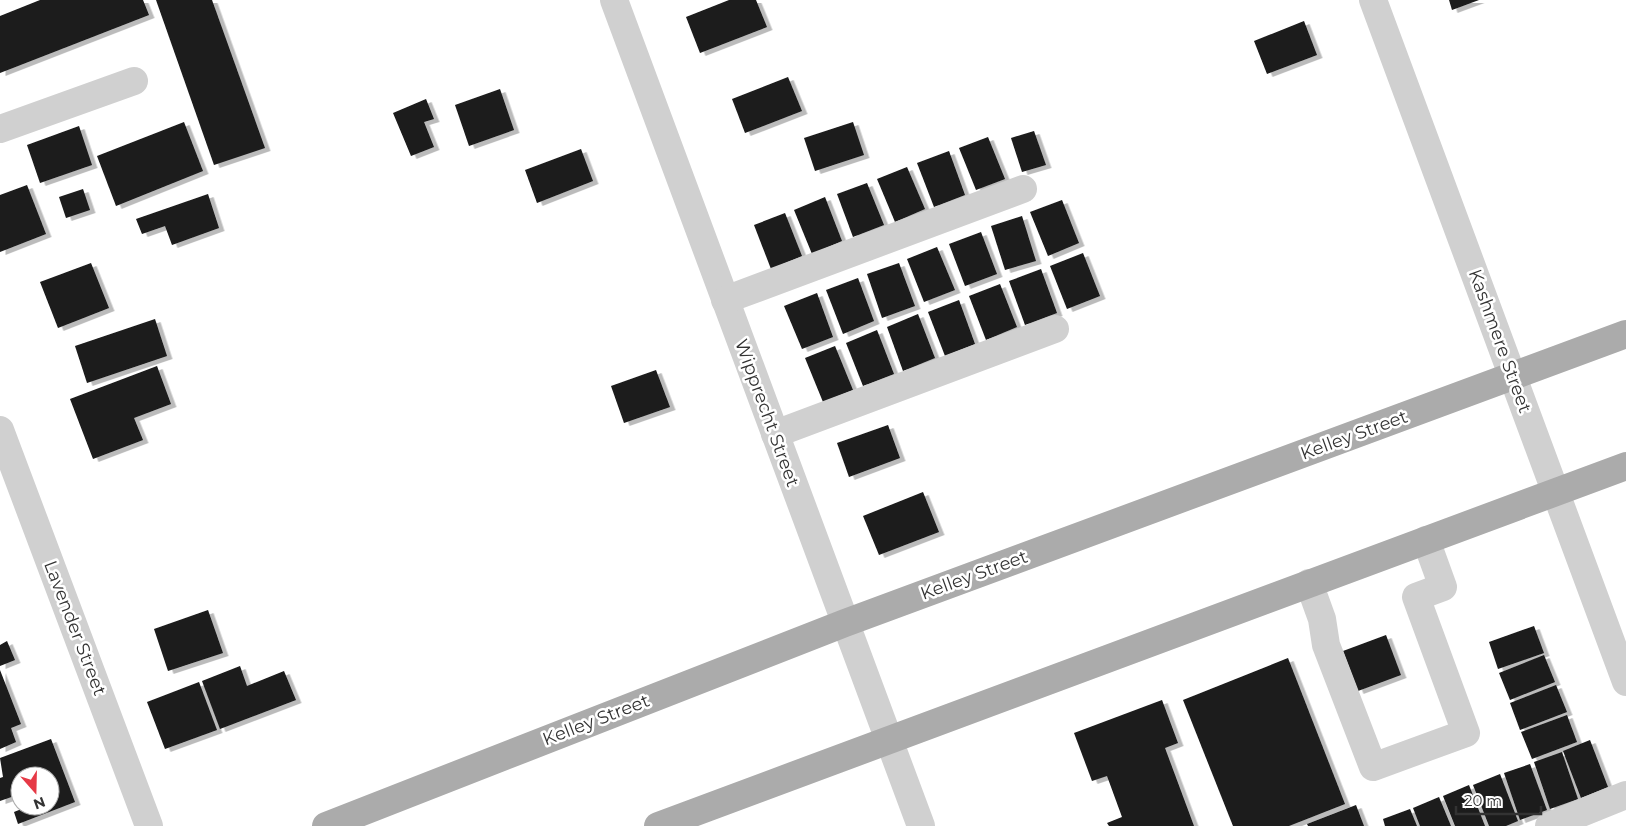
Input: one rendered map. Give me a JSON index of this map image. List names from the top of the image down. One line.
{"streets":{"main road":["Kelley Street"],"street":["Kashmere Street","Wipprecht Street","Lavender Street"]},"crossings":[["Kashmere Street","Kelley Street"],["Wipprecht Street","Kelley Street"]],"scale_bar":"20 m","north":"bottom"}
